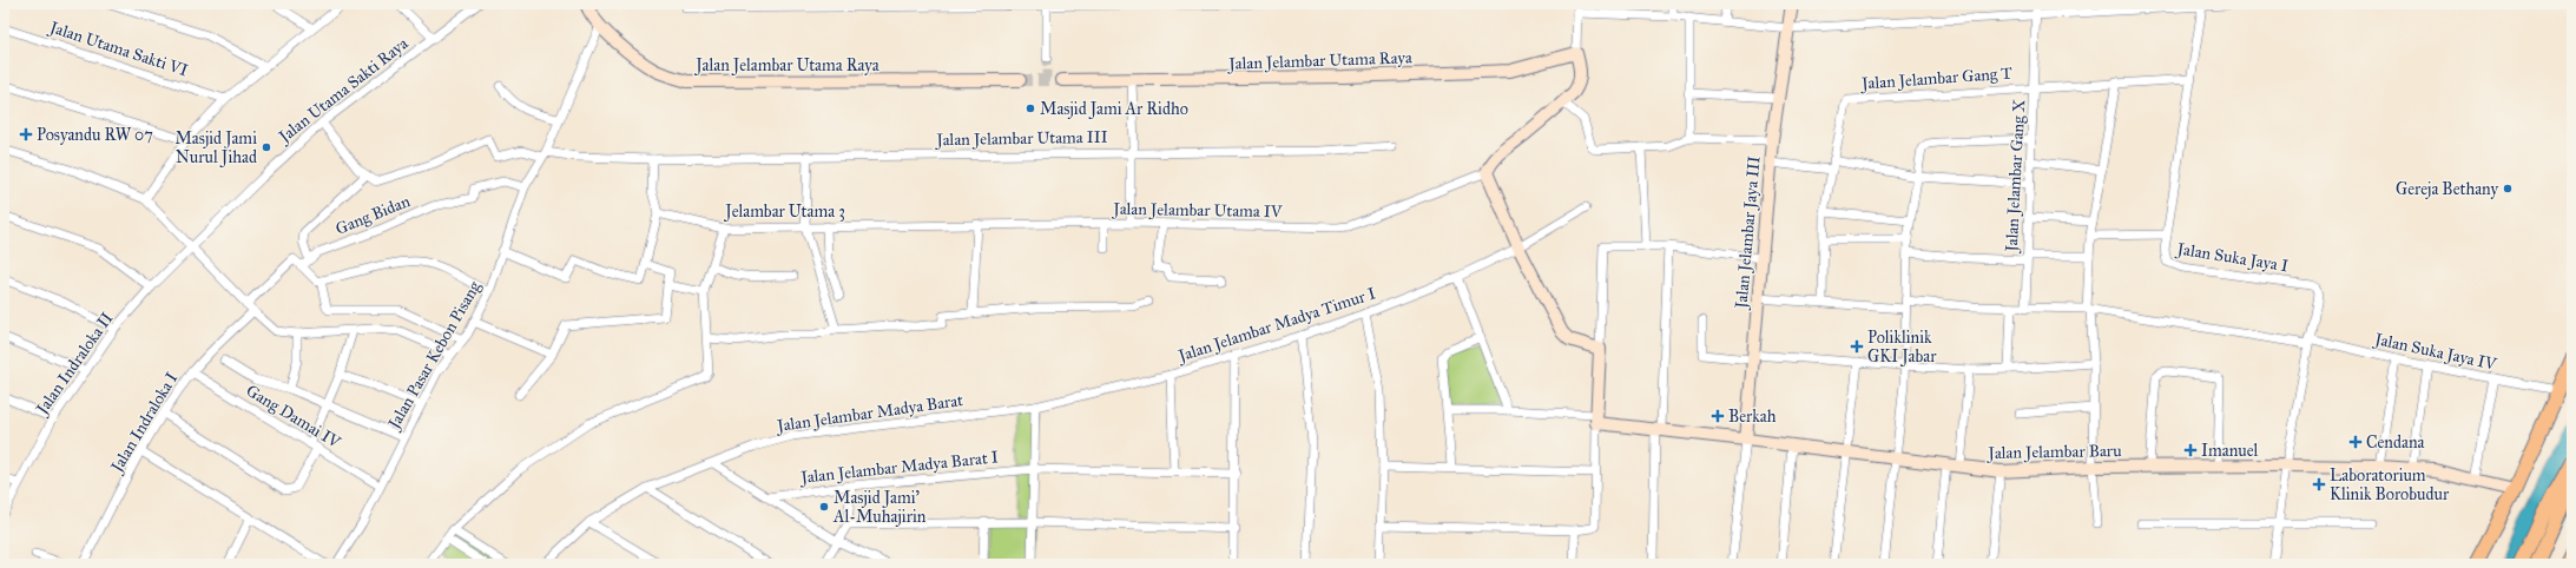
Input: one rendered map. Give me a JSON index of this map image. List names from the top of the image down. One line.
{"streets":{"street":["Jalan Utama Sakti VI","Jalan Jelambar Utama Raya","Jalan Jelambar Gang T","Jalan Utama Sakti Raya","Jalan Jelambar Utama III","Jalan Jelambar Gang X","Jalan Jelambar Utama IV","Jelambar Utama 3","Gang Bidan","Jalan Jelambar Jaya III","Jalan Suka Jaya I","Jalan Jelambar Madya Timur I","Jalan Suka Jaya IV","Jalan Pasar Kebon Pisang","Jalan Indraloka II","Jalan Jelambar Madya Barat","Gang Damai IV","Jalan Indraloka I","Jalan Jelambar Baru","Jalan Jelambar Madya Barat I"]},"crossings":[["Jalan Jelambar Utama Raya","Jalan Pasar Kebon Pisang"],["Jalan Jelambar Gang T","Jalan Jelambar Gang X"],["Jalan Jelambar Gang T","Jalan Suka Jaya IV"],["Jalan Utama Sakti Raya","Jalan Indraloka II"],["Jalan Jelambar Utama III","Jalan Pasar Kebon Pisang"],["Jalan Jelambar Gang X","Jalan Suka Jaya IV"],["Jalan Jelambar Utama IV","Jelambar Utama 3"],["Gang Bidan","Jalan Pasar Kebon Pisang"],["Jalan Jelambar Jaya III","Jalan Suka Jaya IV"],["Jalan Jelambar Jaya III","Jalan Jelambar Baru"],["Jalan Suka Jaya I","Jalan Suka Jaya IV"],["Jalan Suka Jaya I","Jalan Jelambar Baru"],["Jalan Jelambar Madya Timur I","Jalan Jelambar Madya Barat"],["Jalan Pasar Kebon Pisang","Gang Damai IV"],["Gang Damai IV","Jalan Indraloka I"]],"places":{"other":["Masjid Jami Ar Ridho","Masjid Jami Nurul Jihad","Gereja Bethany","Masjid Jami' Al-Muhajirin"],"health":["Posyandu RW 07","Poliklinik GKI Jabar","Berkah","Cendana","Imanuel","Laboratorium Klinik Borobudur"]}}
